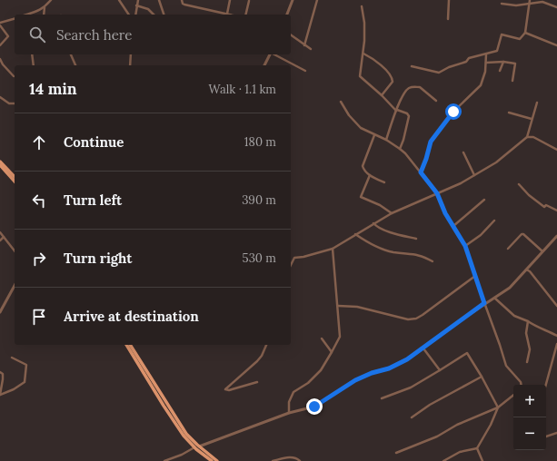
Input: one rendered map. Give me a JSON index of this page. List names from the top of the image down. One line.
{"page":{"search":"Search here","heading":["14 min","Walk · 1.1 km"],"list":[["Continue","180 m"],["Turn left","390 m"],["Turn right","530 m"],"Arrive at destination"],"map_buttons":["+","−"]}}
